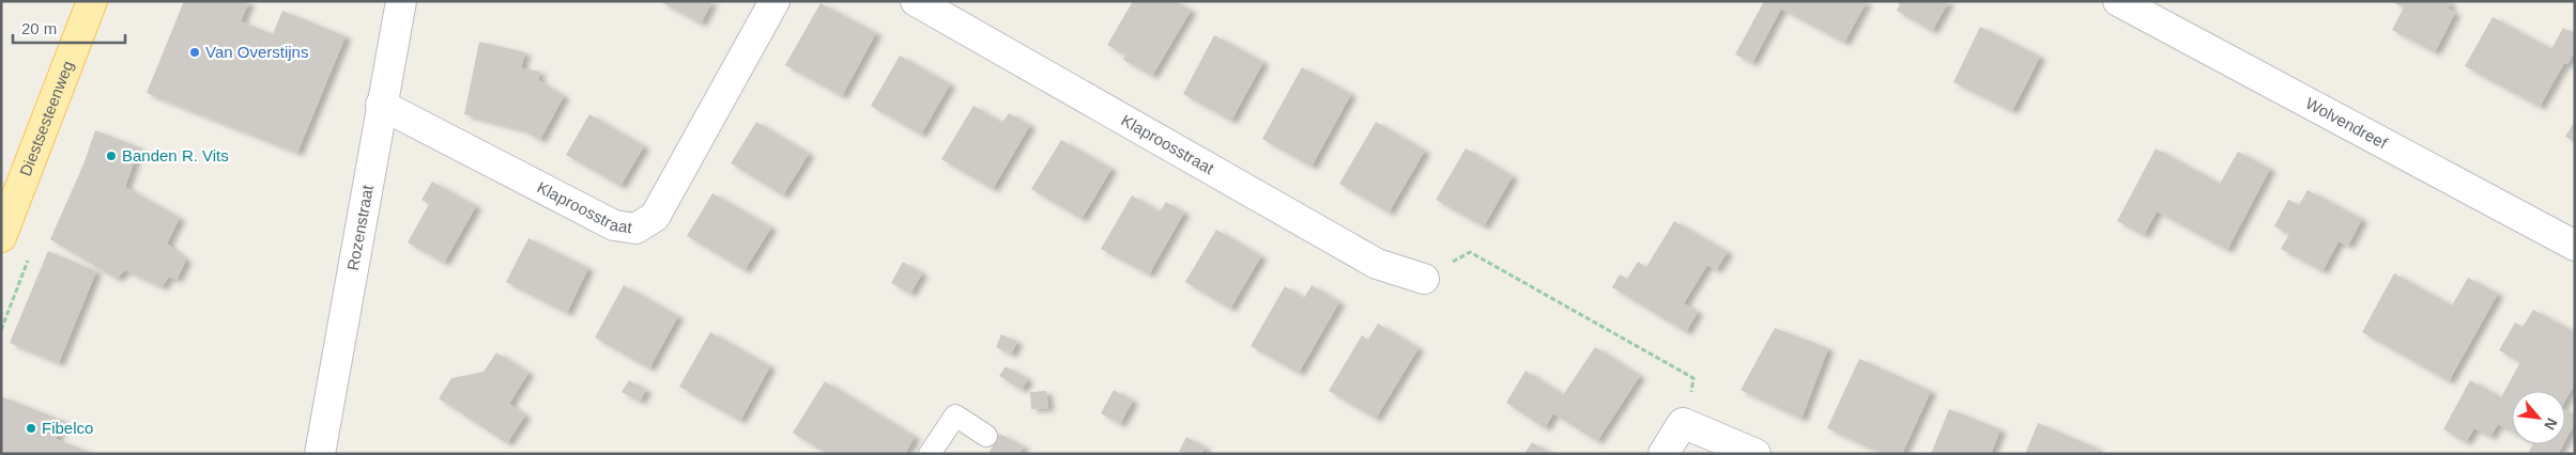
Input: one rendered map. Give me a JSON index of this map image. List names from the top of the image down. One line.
{"streets":{"main road":["Diestsesteenweg"],"street":["Wolvendreef","Klaproosstraat","Rozenstraat"]},"crossings":[["Klaproosstraat","Rozenstraat"]],"places":["Van Overstijns","Banden R. Vits","Fibelco"],"scale_bar":"20 m","north":"bottom right"}
